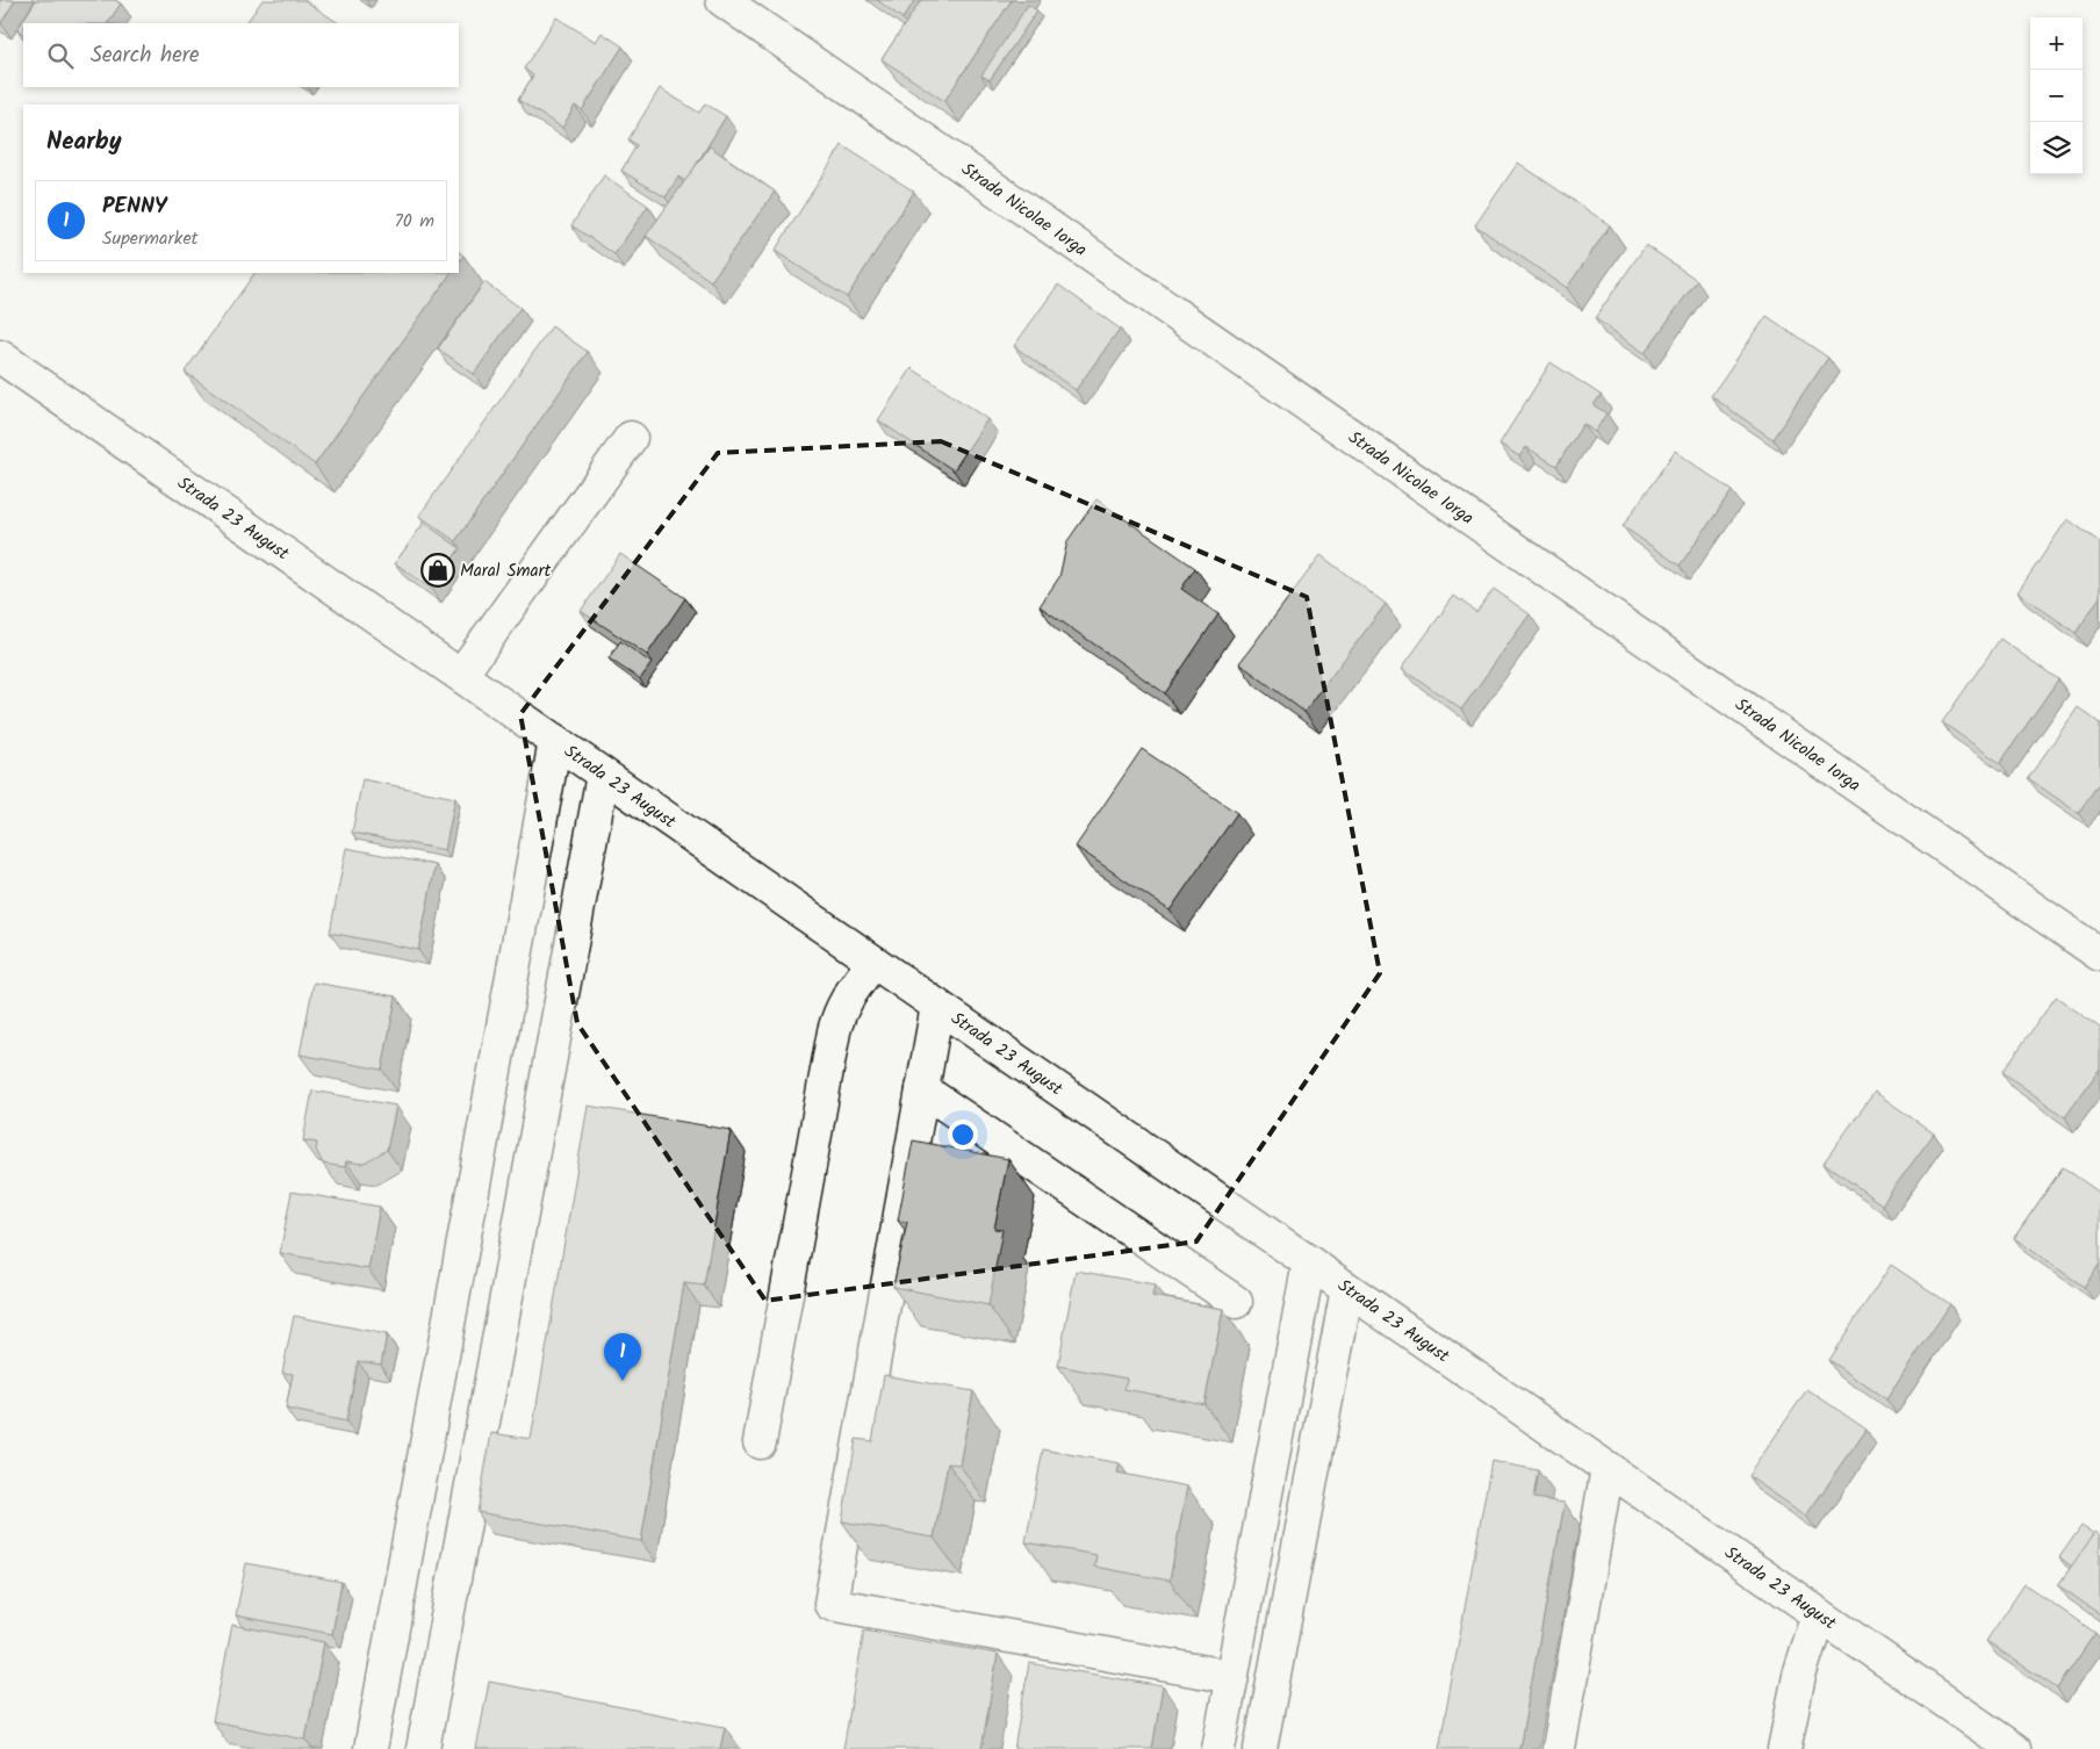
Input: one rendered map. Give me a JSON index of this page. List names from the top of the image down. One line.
{"streets":{"street":["Strada Nicolae Iorga","Strada 23 August"]},"places":{"shop":["Maral Smart"]},"page":{"map_buttons":["+","−"],"search":"Search here","heading":"Nearby","list":[{"mark":"1","name":"PENNY","note":"Supermarket","value":"70 m"}],"pins":"1"}}
